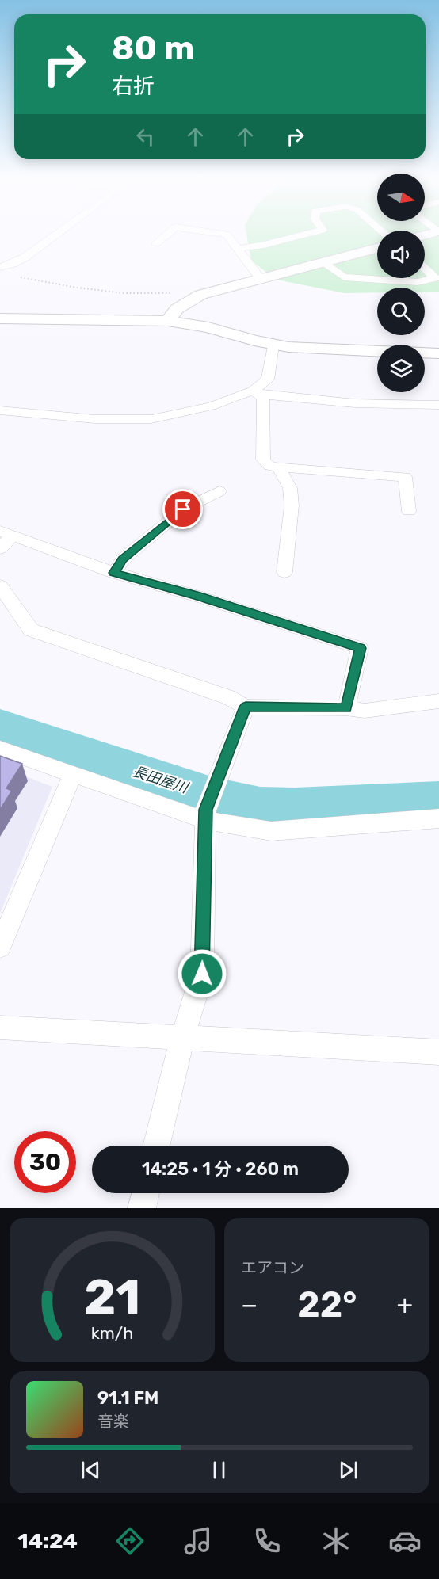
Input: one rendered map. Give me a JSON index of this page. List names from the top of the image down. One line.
{"water":["長田屋川"],"north":"right","page":{"turn":["80 m","右折"],"limit":"30","trip":"14:25 · 1 分 · 260 m","tile":"エアコン","heat":["−","22°","+"],"song":["91.1 FM","音楽"],"tabs":"14:24","gauge":["21","km/h"]}}
